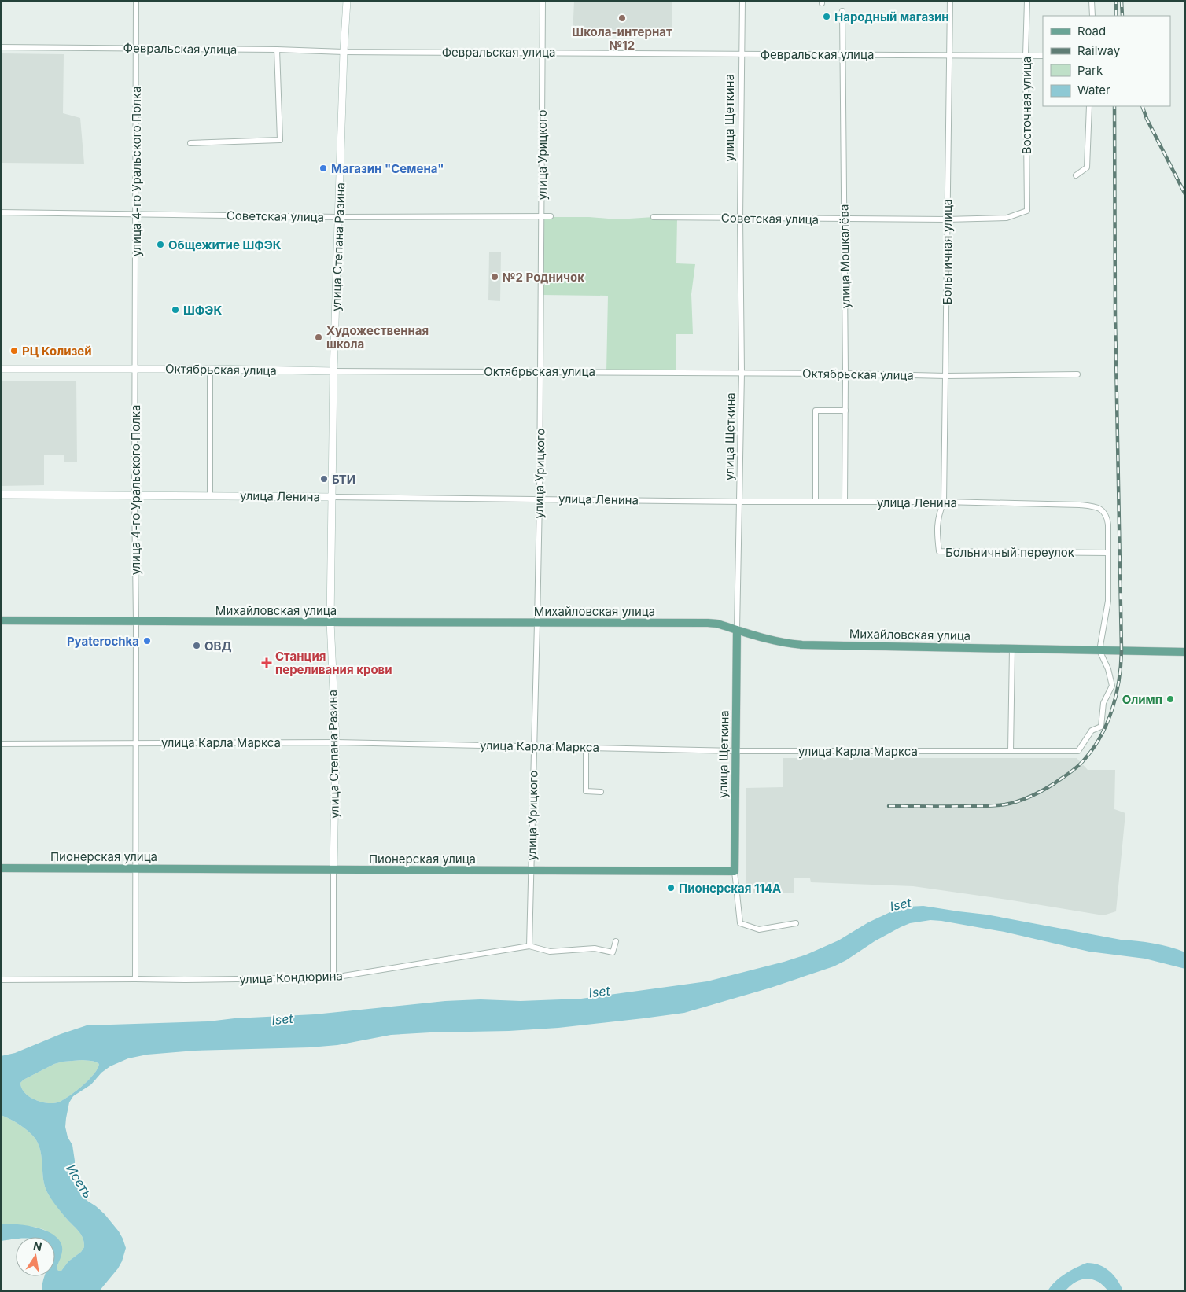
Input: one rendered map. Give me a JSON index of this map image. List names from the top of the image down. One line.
{"streets":{"main road":["улица Щеткина","улица Степана Разина","Октябрьская улица","улица Ленина","Михайловская улица","Пионерская улица"],"street":["Февральская улица","Восточная улица","улица Урицкого","улица 4-го Уральского Полка","Советская улица","Больничная улица","улица Мошкалёва","Больничный переулок","улица Карла Маркса","улица Кондюрина"]},"crossings":[["Февральская улица","Восточная улица"],["Февральская улица","улица Щеткина"],["Февральская улица","улица Урицкого"],["Февральская улица","улица 4-го Уральского Полка"],["Февральская улица","улица Степана Разина"],["Февральская улица","Больничная улица"],["Февральская улица","улица Мошкалёва"],["Восточная улица","Советская улица"],["улица Щеткина","Советская улица"],["улица Щеткина","Октябрьская улица"],["улица Щеткина","улица Ленина"],["улица Щеткина","Михайловская улица"],["улица Щеткина","улица Карла Маркса"],["улица Щеткина","Пионерская улица"],["улица Урицкого","Советская улица"],["улица Урицкого","Октябрьская улица"],["улица Урицкого","улица Ленина"],["улица Урицкого","Михайловская улица"],["улица Урицкого","улица Карла Маркса"],["улица Урицкого","Пионерская улица"],["улица Урицкого","улица Кондюрина"],["улица 4-го Уральского Полка","Советская улица"],["улица 4-го Уральского Полка","Октябрьская улица"],["улица 4-го Уральского Полка","улица Ленина"],["улица 4-го Уральского Полка","Михайловская улица"],["улица 4-го Уральского Полка","улица Карла Маркса"],["улица 4-го Уральского Полка","Пионерская улица"],["улица 4-го Уральского Полка","улица Кондюрина"],["Советская улица","улица Степана Разина"],["Советская улица","Больничная улица"],["Советская улица","улица Мошкалёва"],["улица Степана Разина","Октябрьская улица"],["улица Степана Разина","улица Ленина"],["улица Степана Разина","Михайловская улица"],["улица Степана Разина","улица Карла Маркса"],["улица Степана Разина","Пионерская улица"],["Больничная улица","Октябрьская улица"],["Больничная улица","улица Ленина"],["Больничная улица","Больничный переулок"],["улица Мошкалёва","Октябрьская улица"],["улица Мошкалёва","улица Ленина"],["улица Ленина","Больничный переулок"],["улица Ленина","Михайловская улица"],["улица Ленина","улица Карла Маркса"],["Михайловская улица","улица Карла Маркса"]],"water":["Iset","Исеть"],"places":{"other":["Народный магазин","Школа-интернат №12","Магазин \"Семена\"","Общежитие ШФЭК","№2 Родничок","ШФЭК","Художественная школа","РЦ Колизей","БТИ","Pyaterochka","ОВД","Олимп","Пионерская 114А"],"health":["Станция переливания крови"]},"legend":["Road","Railway","Park","Water"],"north":"top"}
